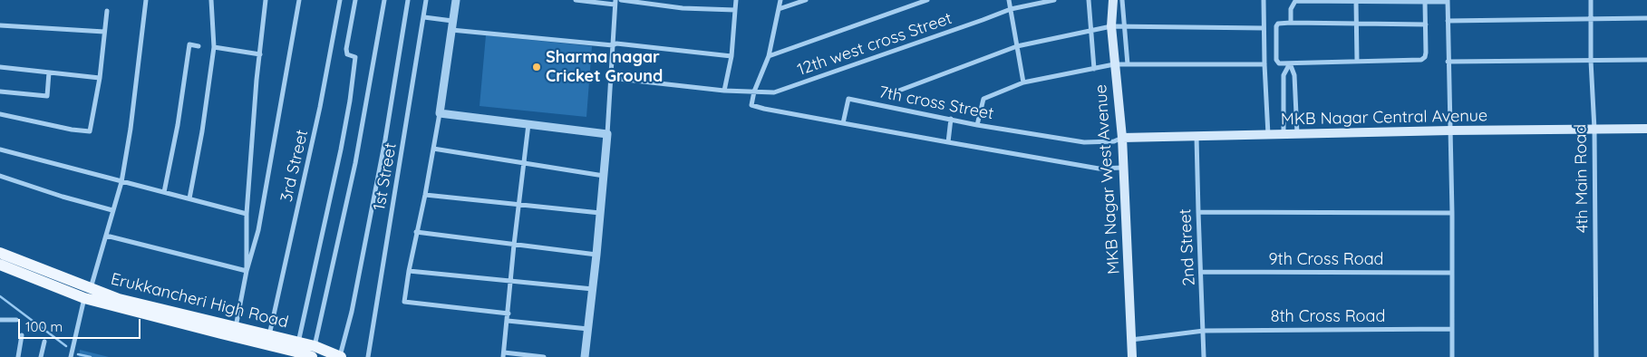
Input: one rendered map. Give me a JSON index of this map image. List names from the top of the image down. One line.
{"streets":{"main road":["MKB Nagar Central Avenue","MKB Nagar West Avenue","Erukkancheri High Road"],"street":["12th west cross Street","7th cross Street","3rd Street","1st Street","4th Main Road","2nd Street","9th Cross Road","8th Cross Road"]},"crossings":[["7th cross Street","MKB Nagar Central Avenue"],["7th cross Street","MKB Nagar West Avenue"],["MKB Nagar Central Avenue","4th Main Road"],["MKB Nagar Central Avenue","MKB Nagar West Avenue"],["MKB Nagar Central Avenue","2nd Street"],["3rd Street","Erukkancheri High Road"],["MKB Nagar West Avenue","8th Cross Road"],["2nd Street","9th Cross Road"],["2nd Street","8th Cross Road"]],"places":["Sharma nagar Cricket Ground"],"scale_bar":"100 m"}
